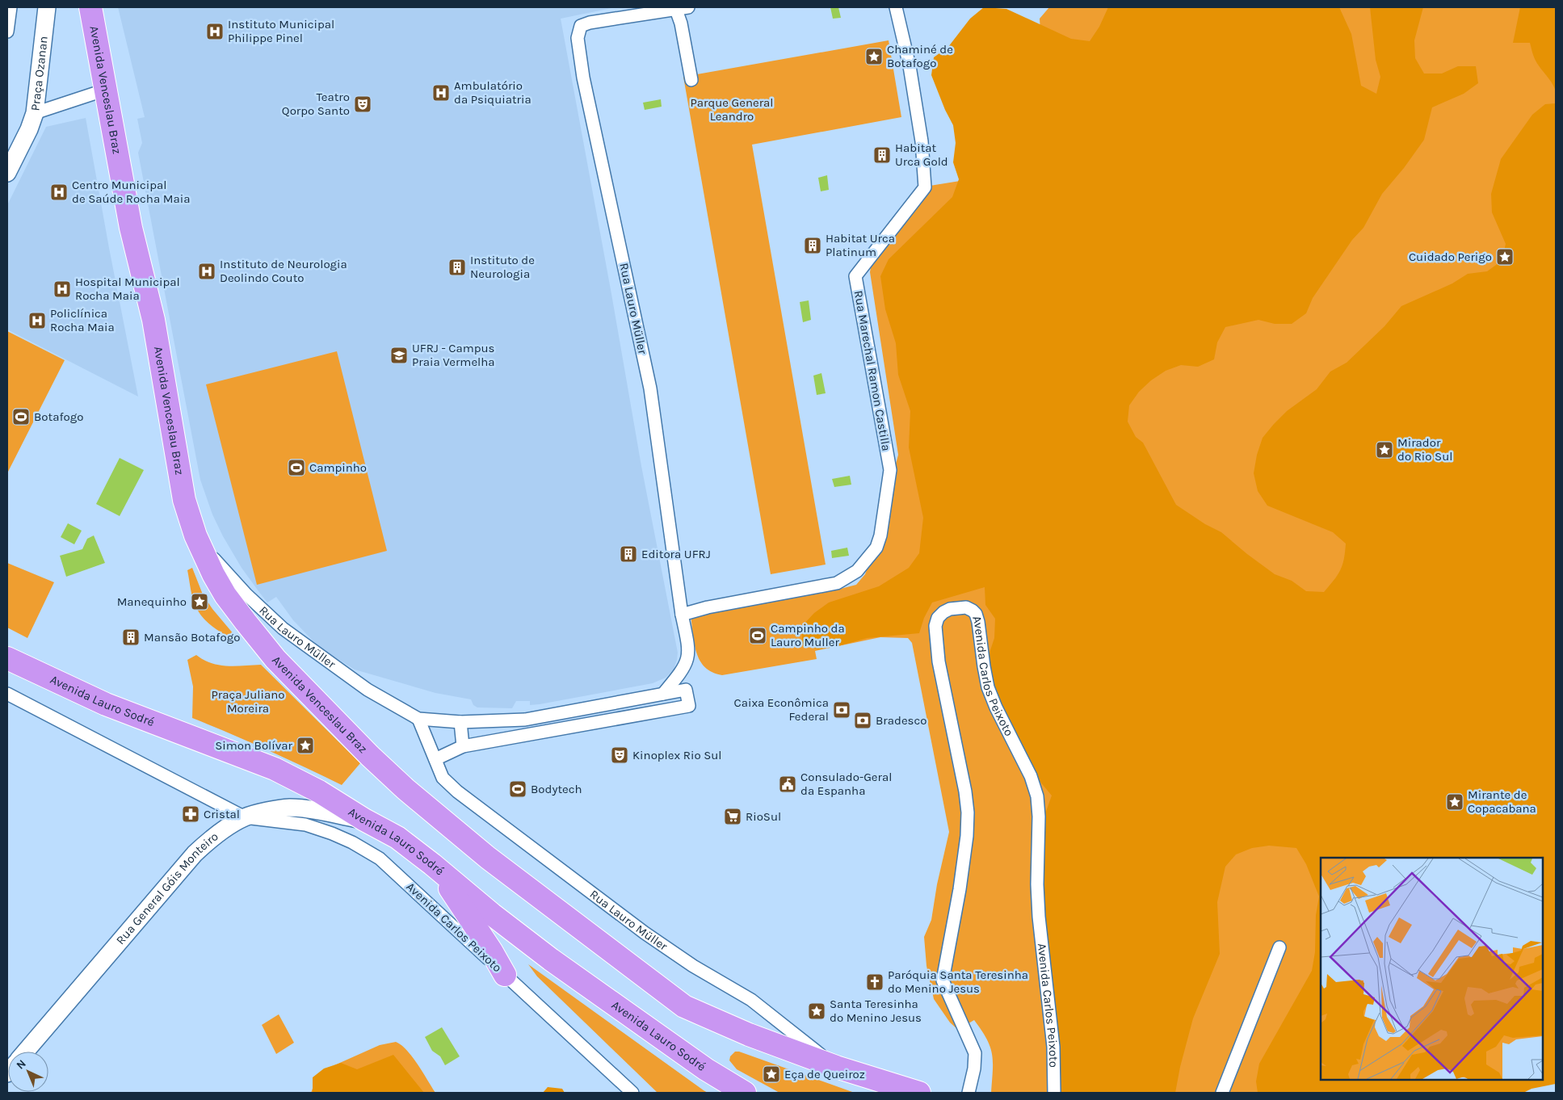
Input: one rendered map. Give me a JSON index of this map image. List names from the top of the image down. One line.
{"streets":{"highway":["Avenida Venceslau Braz","Avenida Lauro Sodré"],"street":["Praça Ozanan","Rua Lauro Müller","Rua Marechal Ramon Castilla","Avenida Carlos Peixoto","Rua General Góis Monteiro"]},"crossings":[["Praça Ozanan","Avenida Venceslau Braz"],["Avenida Venceslau Braz","Rua Lauro Müller"],["Rua Lauro Müller","Rua Marechal Ramon Castilla"],["Avenida Carlos Peixoto","Rua General Góis Monteiro"],["Avenida Lauro Sodré","Rua General Góis Monteiro"]],"parks":["Parque General Leandro","Praça Juliano Moreira"],"places":{"hospital":["Instituto Municipal Philippe Pinel","Ambulatório da Psiquiatria","Centro Municipal de Saúde Rocha Maia","Instituto de Neurologia Deolindo Couto","Hospital Municipal Rocha Maia","Policlínica Rocha Maia"],"place":["Chaminé de Botafogo","Cuidado Perigo","Mirador do Rio Sul","Manequinho","Simon Bolívar","Mirante de Copacabana","Santa Teresinha do Menino Jesus","Eça de Queiroz"],"theatre":["Teatro Qorpo Santo","Kinoplex Rio Sul"],"building":["Habitat Urca Gold","Habitat Urca Platinum","Instituto de Neurologia","Editora UFRJ","Mansão Botafogo"],"school or university":["UFRJ - Campus Praia Vermelha"],"sports":["Botafogo","Campinho","Campinho da Lauro Muller","Bodytech"],"bank":["Caixa Econômica Federal","Bradesco"],"public building":["Consulado-Geral da Espanha"],"pharmacy":["Cristal"],"supermarket":["RioSul"],"church":["Paróquia Santa Teresinha do Menino Jesus"]},"north":"top left"}
